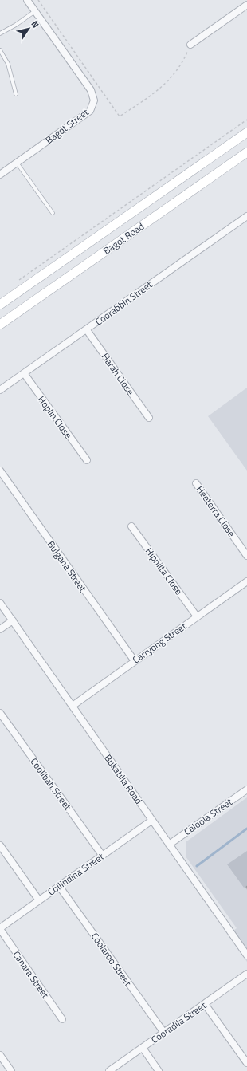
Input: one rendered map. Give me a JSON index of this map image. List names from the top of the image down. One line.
{"streets":{"main road":["Bagot Road"],"street":["Bagot Street","Coorabbin Street","Harah Close","Hoplin Close","Heeterra Close","Bulgana Street","Hipnilta Close","Carryong Street","Bukatilla Road","Coolibah Street","Caloola Street","Collindina Street","Coolaroo Street","Canara Street","Cooradila Street"]},"crossings":[["Coorabbin Street","Harah Close"],["Coorabbin Street","Hoplin Close"],["Bulgana Street","Carryong Street"],["Hipnilta Close","Carryong Street"],["Carryong Street","Bukatilla Road"],["Bukatilla Road","Caloola Street"],["Bukatilla Road","Collindina Street"],["Coolibah Street","Collindina Street"],["Collindina Street","Coolaroo Street"],["Collindina Street","Canara Street"],["Coolaroo Street","Cooradila Street"]],"north":"top right"}
